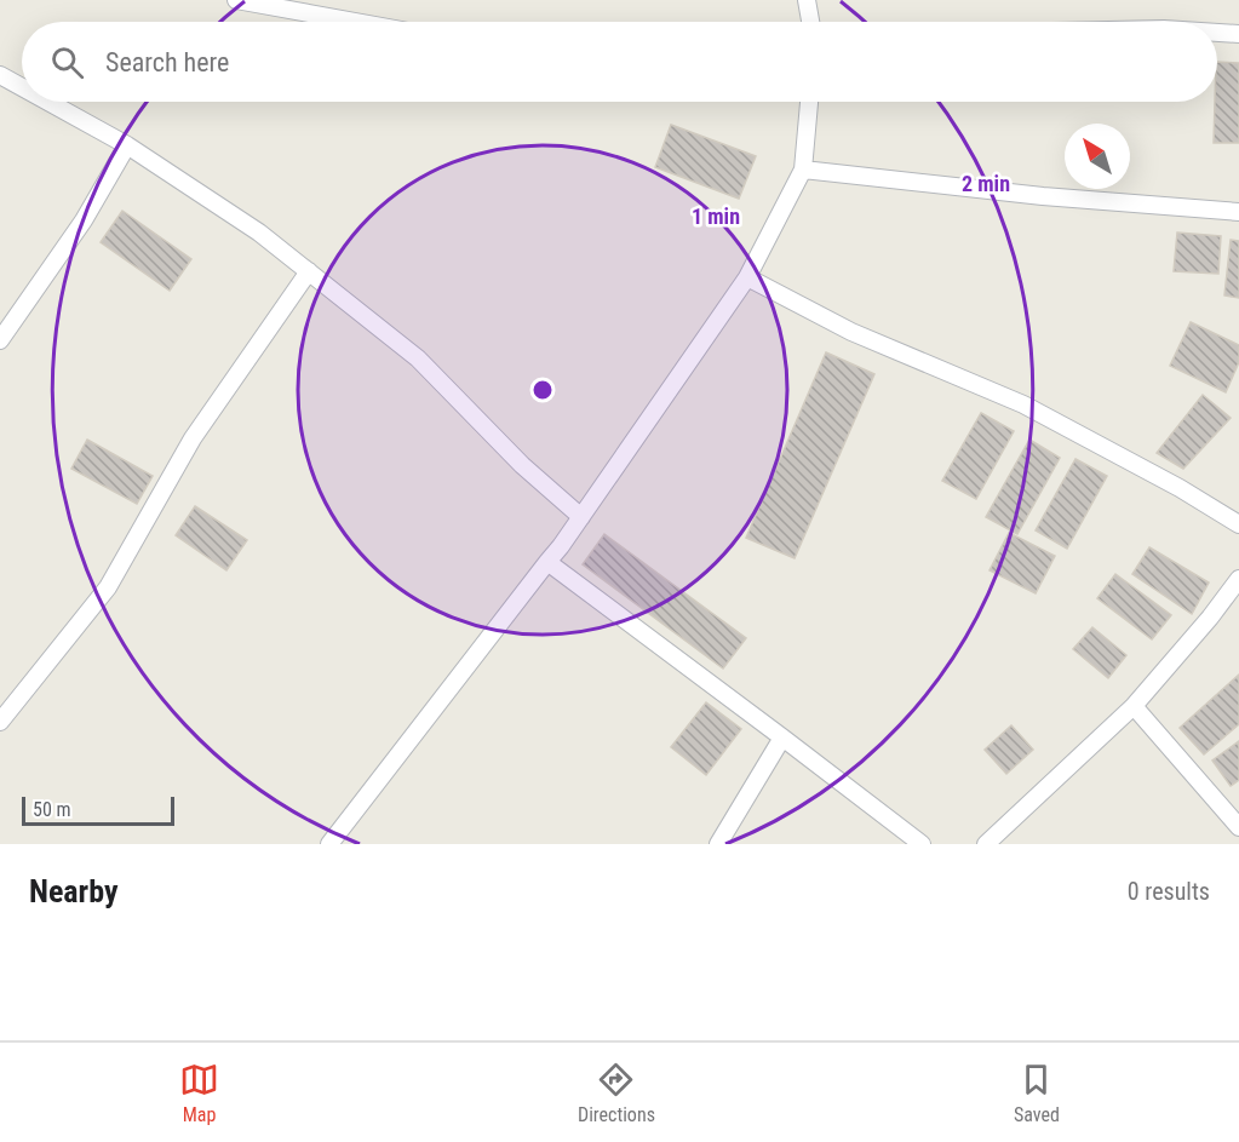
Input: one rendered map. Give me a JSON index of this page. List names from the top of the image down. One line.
{"scale_bar":"50 m","north":"top left","page":{"search":"Search here","scale":"50 m","heading":["Nearby","0 results"],"nav":["Map","Directions","Saved"]},"rings":["2 min","1 min"]}
